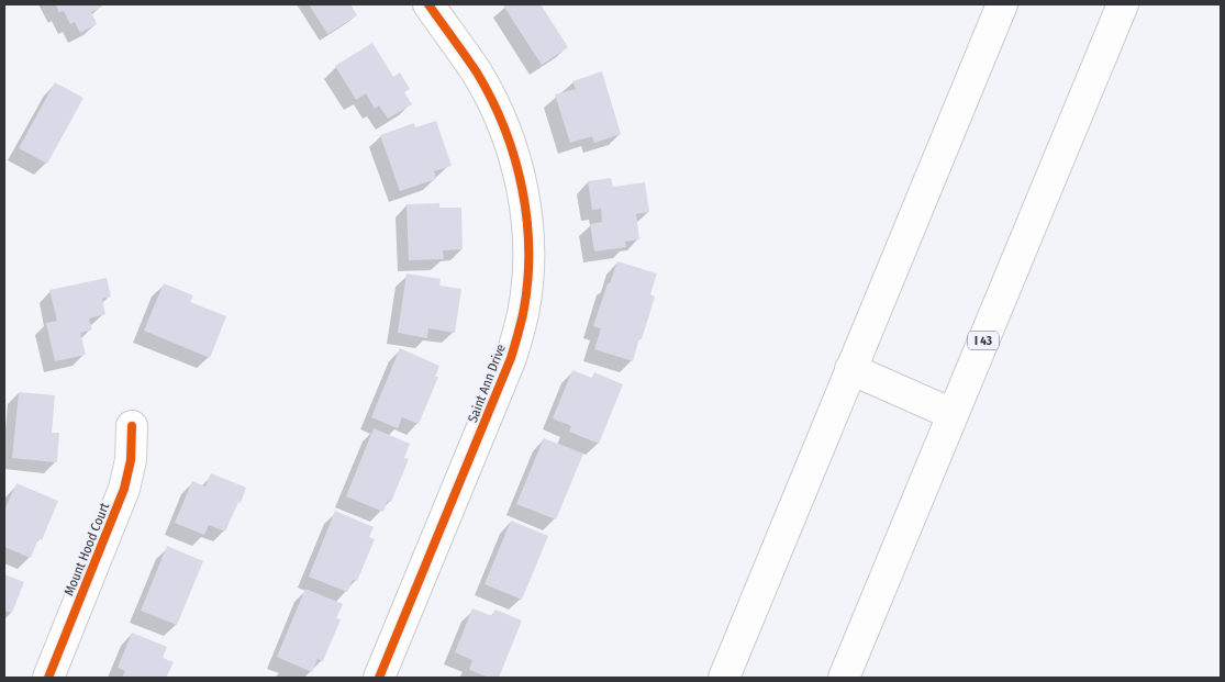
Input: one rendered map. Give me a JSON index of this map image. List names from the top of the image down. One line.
{"streets":{"main road":["I 43","Saint Ann Drive","Mount Hood Court"]}}
